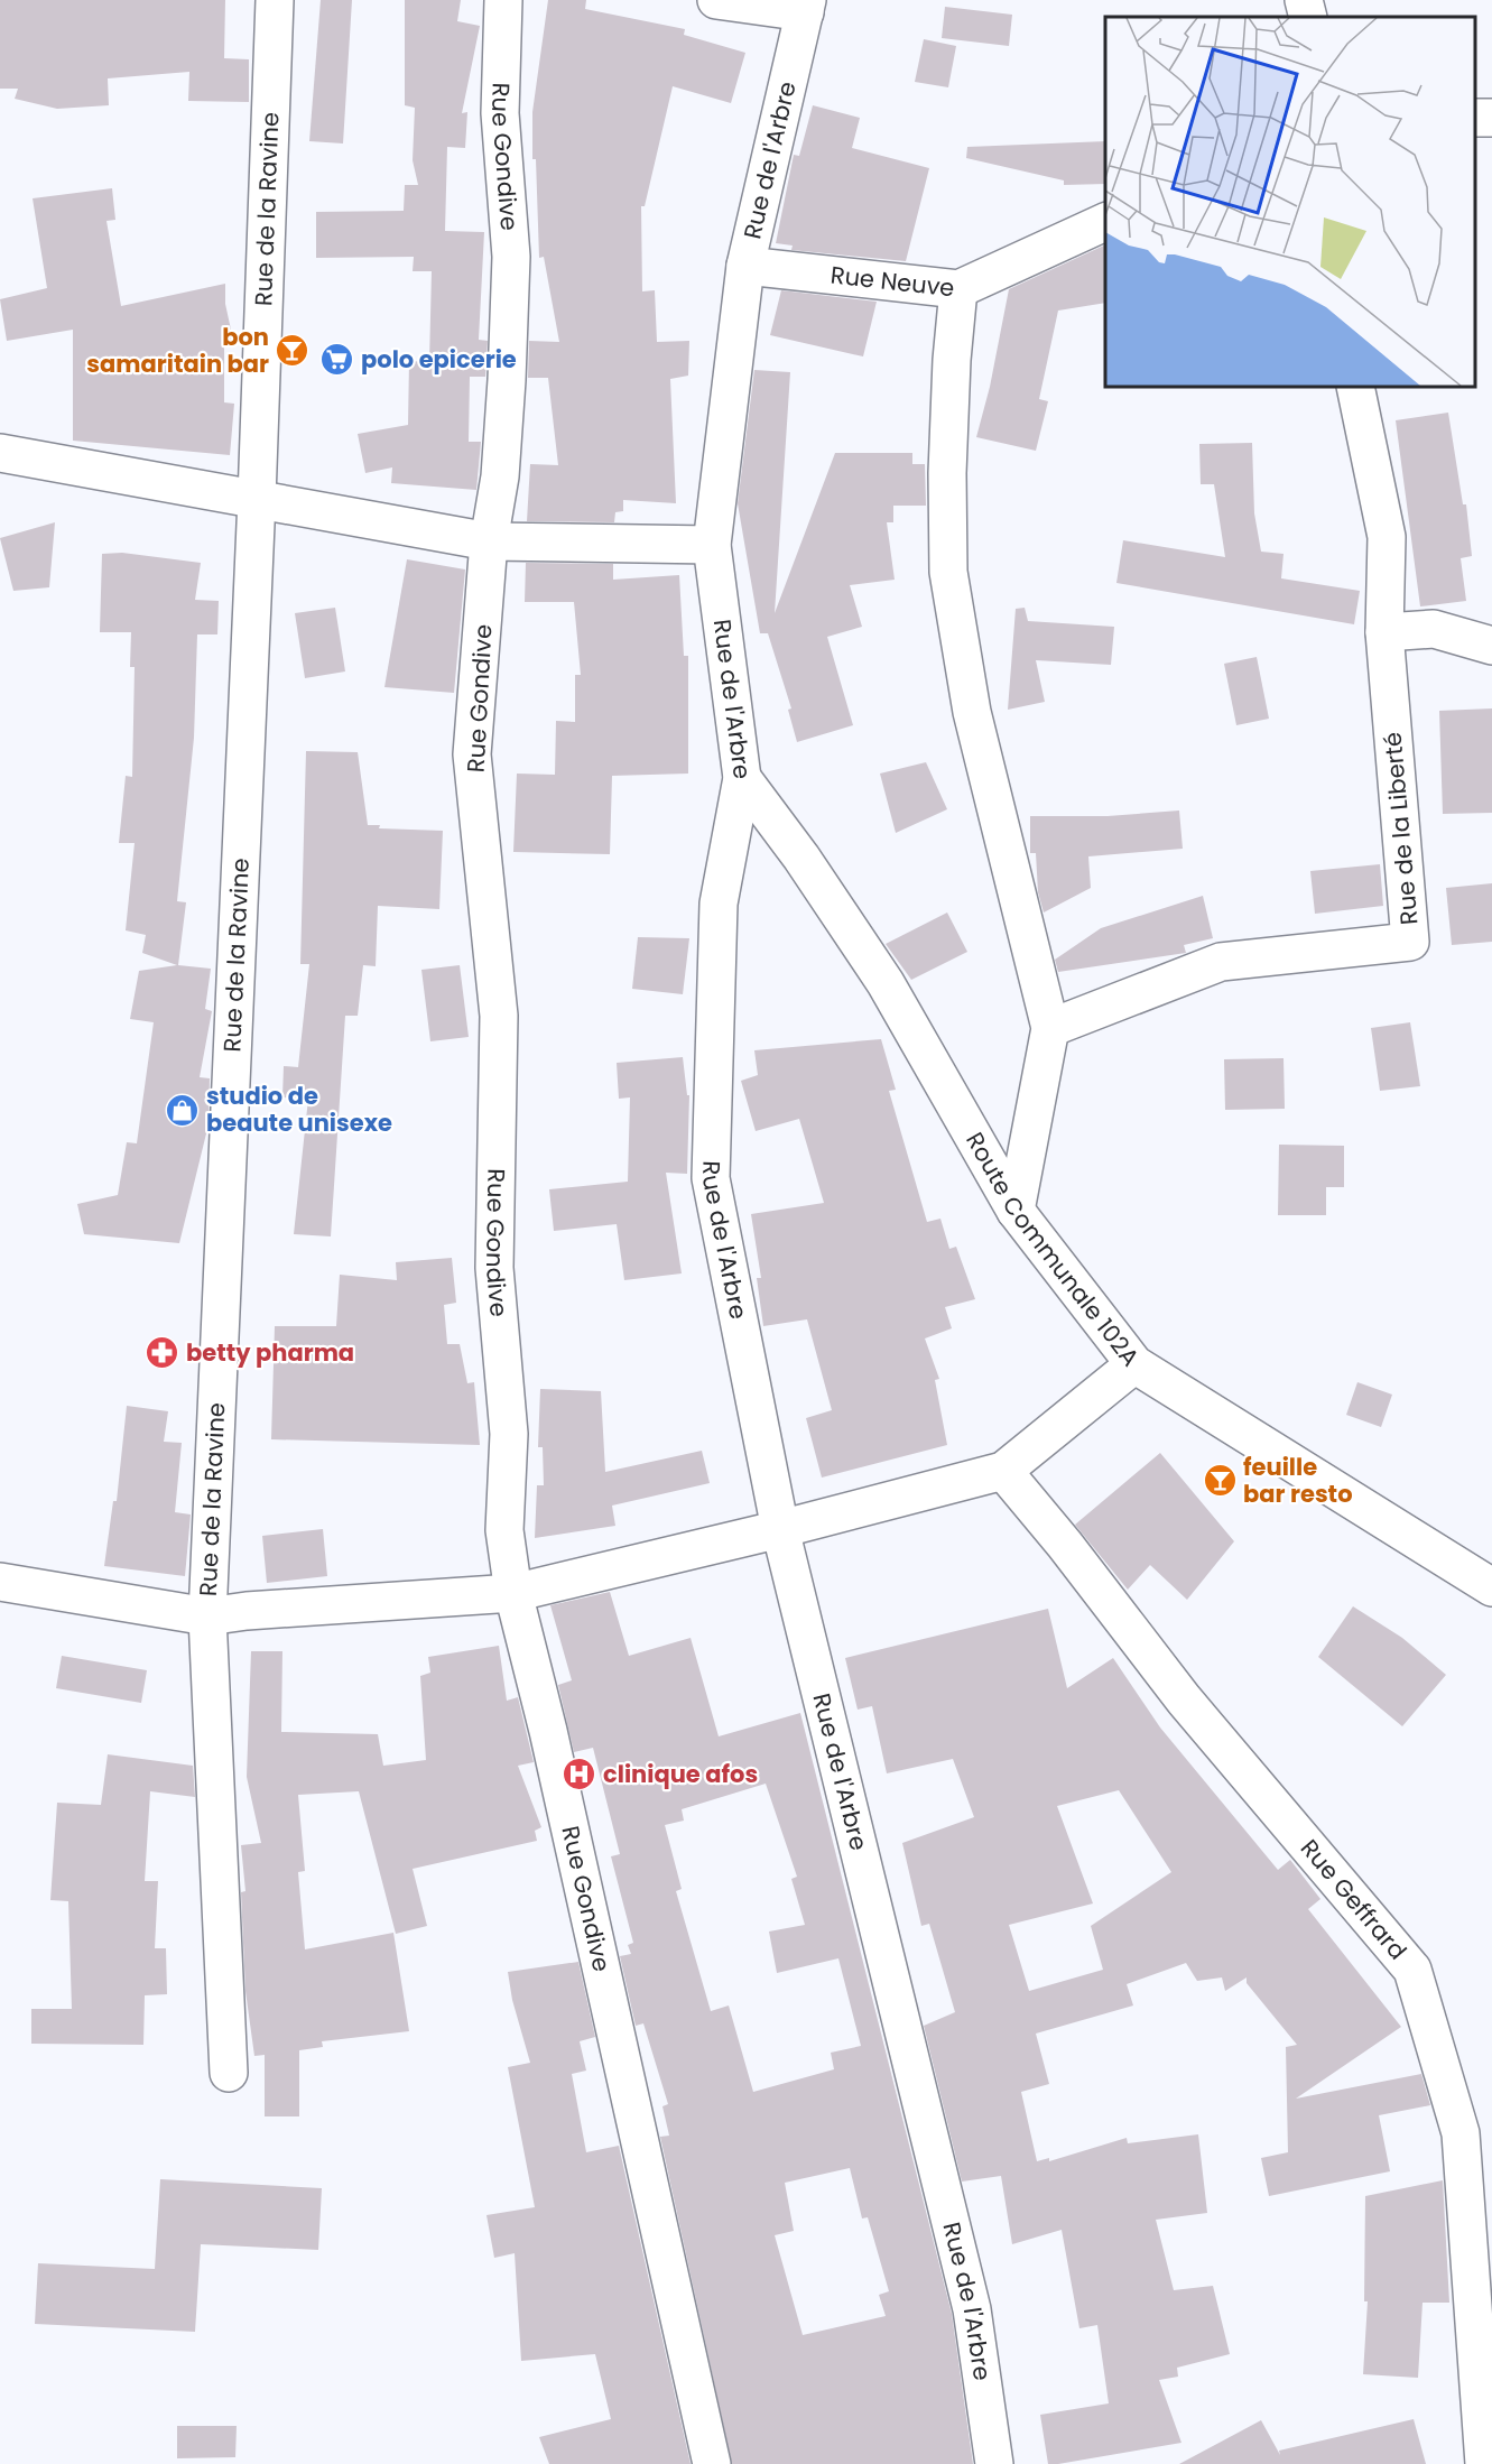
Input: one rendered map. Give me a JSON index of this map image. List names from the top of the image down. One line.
{"streets":{"street":["Rue Gondive","Rue de l'Arbre","Rue de la Ravine","Rue Neuve","Rue de la Liberté","Route Communale 102A","Rue Geffrard"]},"crossings":[["Rue de l'Arbre","Rue Neuve"],["Rue de l'Arbre","Route Communale 102A"]],"places":{"bar":["bon samaritain bar","feuille bar resto"],"supermarket":["polo epicerie"],"shop":["studio de beaute unisexe"],"pharmacy":["betty pharma"],"hospital":["clinique afos"]}}
